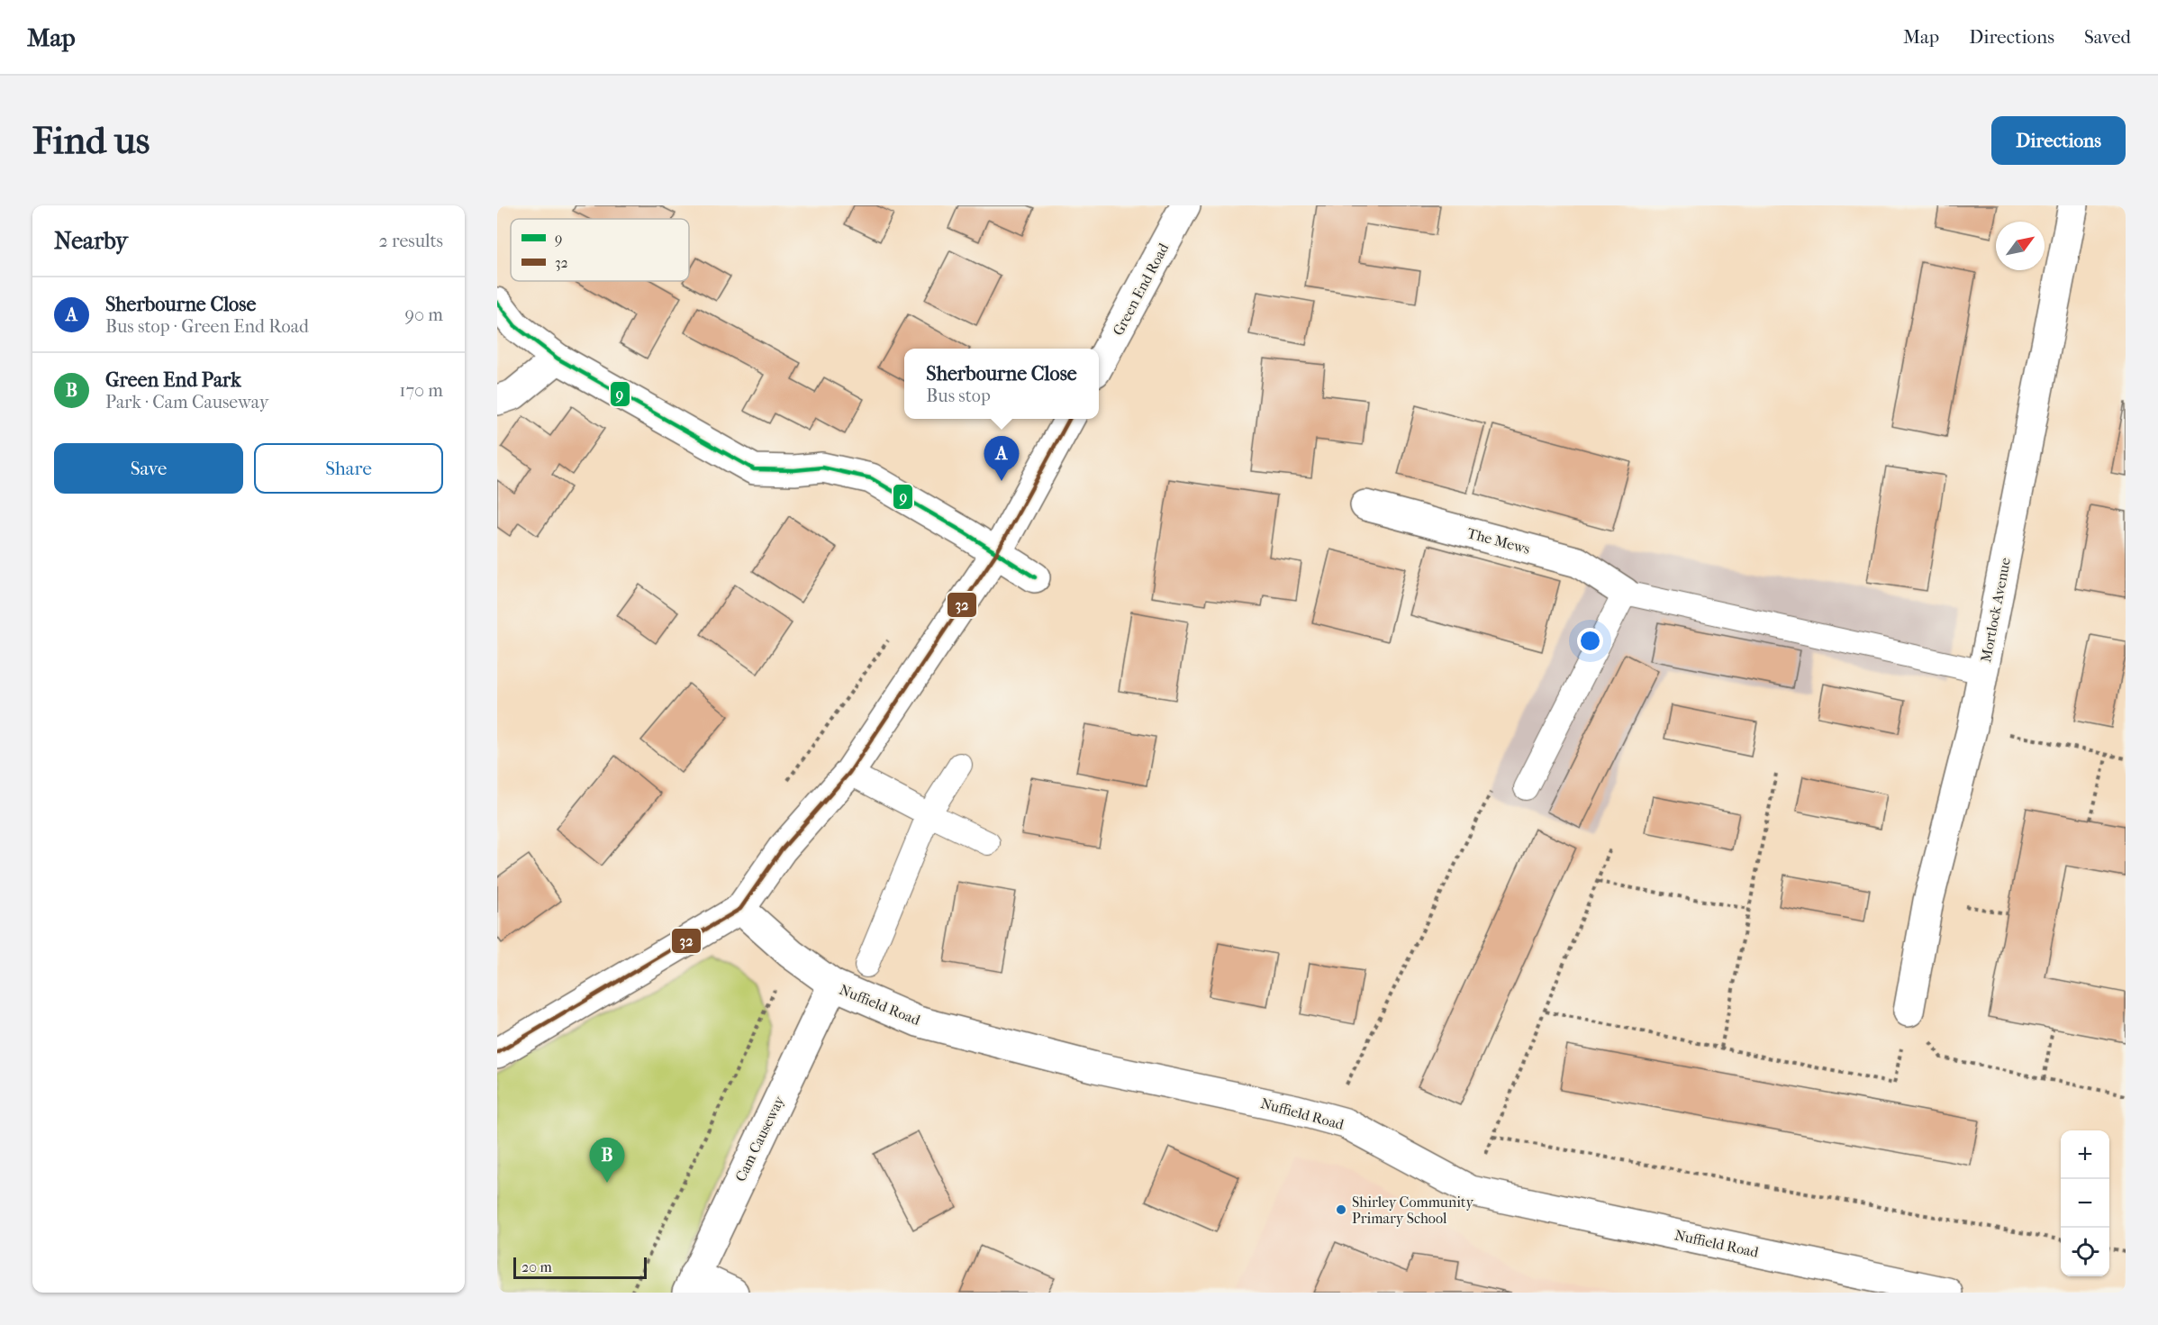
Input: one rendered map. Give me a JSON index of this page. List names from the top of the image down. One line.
{"streets":{"street":["Green End Road","The Mews","Mortlock Avenue","Nuffield Road","Cam Causeway"]},"crossings":[["Nuffield Road","Cam Causeway"]],"places":["Shirley Community Primary School"],"lines":["transit line 9","transit line 32"],"legend":["9","32"],"scale_bar":"20 m","north":"top right","page":{"header":"Map","nav":["Map","Directions","Saved"],"buttons":["Directions",["Save","Share"]],"title":"Find us","heading":["Nearby","2 results"],"list":[{"mark":"A","name":"Sherbourne Close","note":"Bus stop · Green End Road","value":"90 m"},{"mark":"B","name":"Green End Park","note":"Park · Cam Causeway","value":"170 m"}],"popup":["Sherbourne Close","Bus stop"],"pins":["A","B"],"map_buttons":["+","−"],"scale":"20 m"}}
